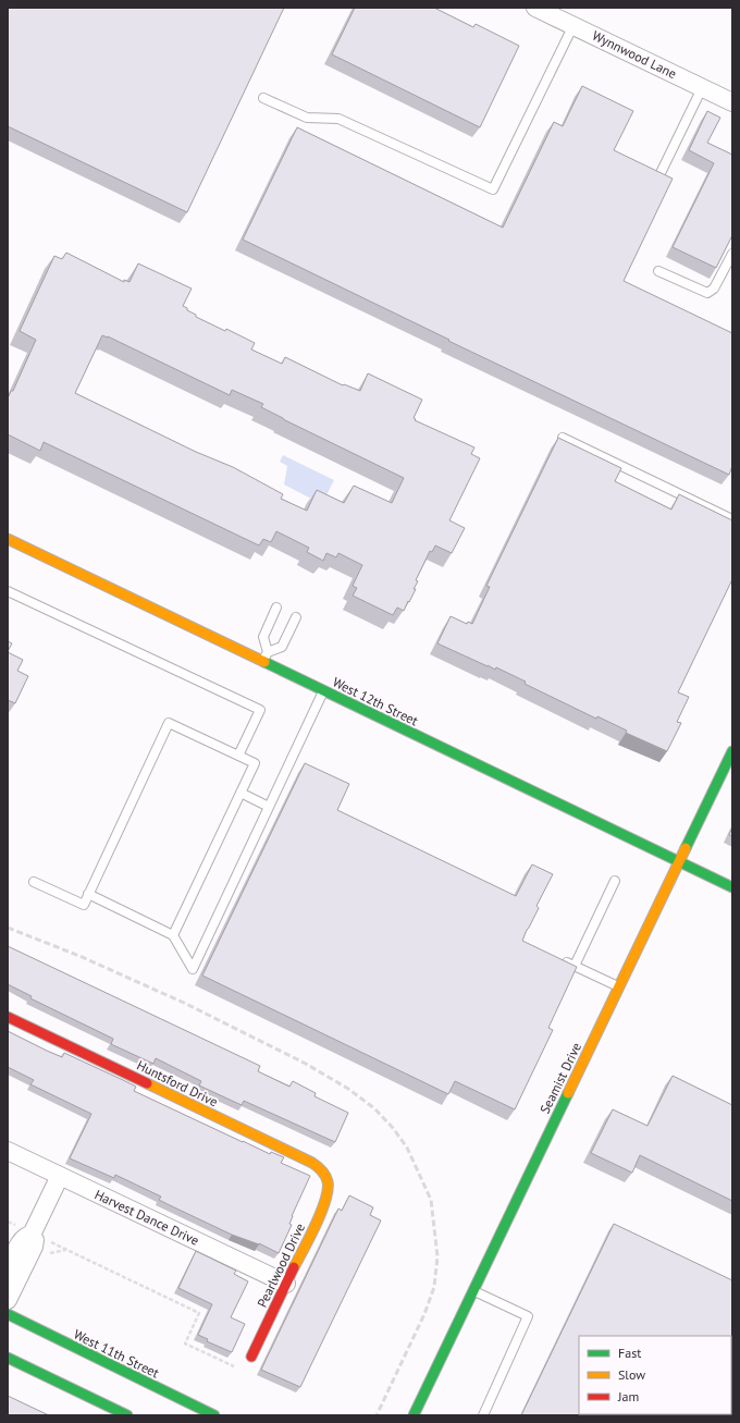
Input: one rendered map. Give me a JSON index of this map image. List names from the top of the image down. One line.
{"streets":{"street":["Wynnwood Lane","West 12th Street","Seamist Drive","Huntsford Drive","Harvest Dance Drive","Pearlwood Drive","West 11th Street"]},"crossings":[["West 12th Street","Seamist Drive"],["Huntsford Drive","Pearlwood Drive"],["Harvest Dance Drive","Pearlwood Drive"]],"legend":["Fast","Slow","Jam"]}
